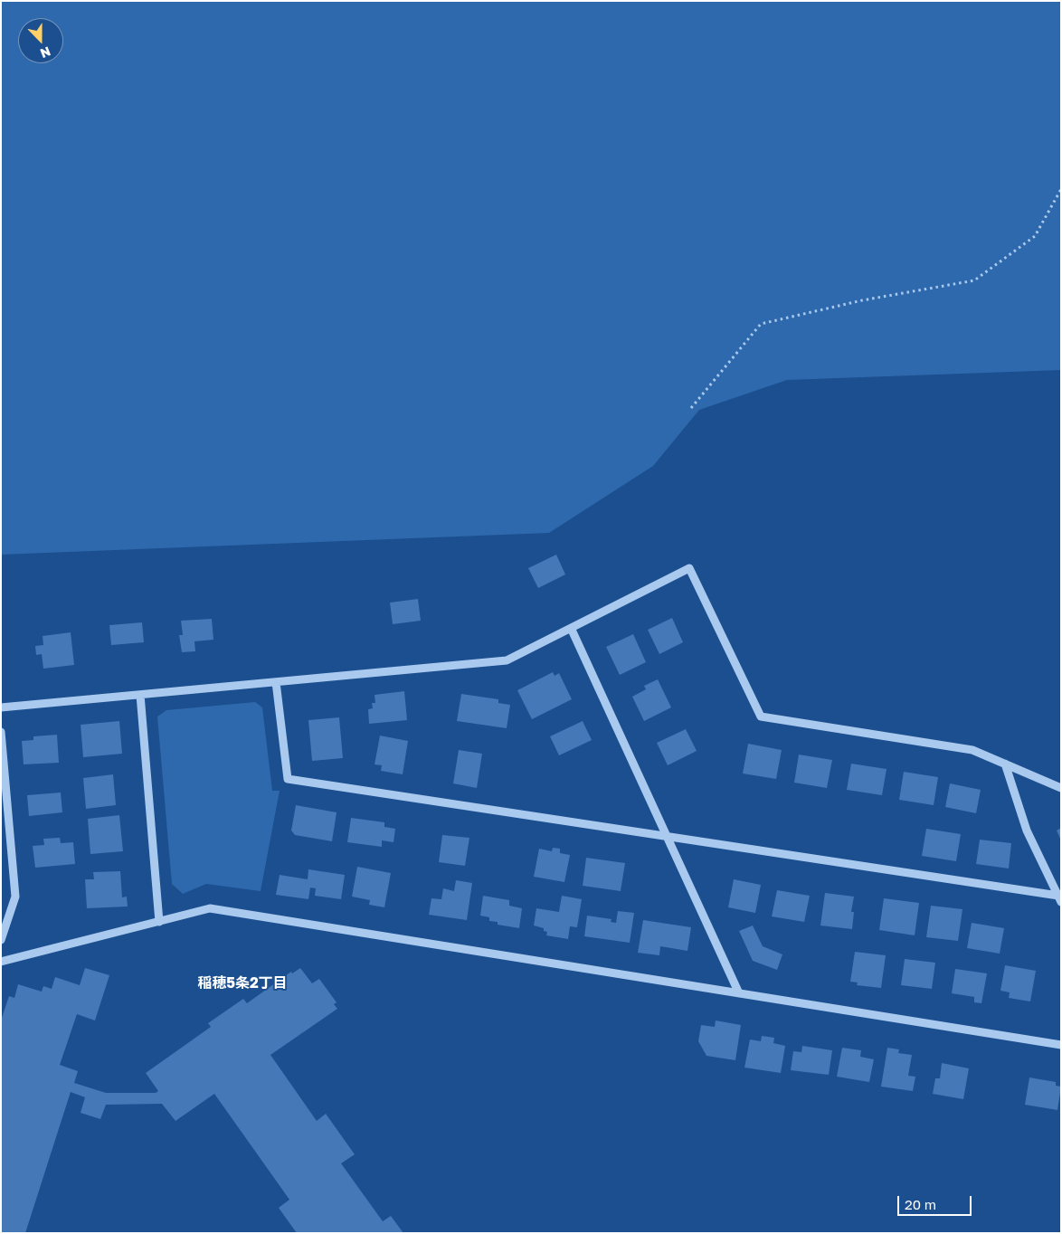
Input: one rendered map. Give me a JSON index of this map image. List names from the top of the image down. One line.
{"districts":["稲穂5条2丁目"],"scale_bar":"20 m","north":"bottom"}
